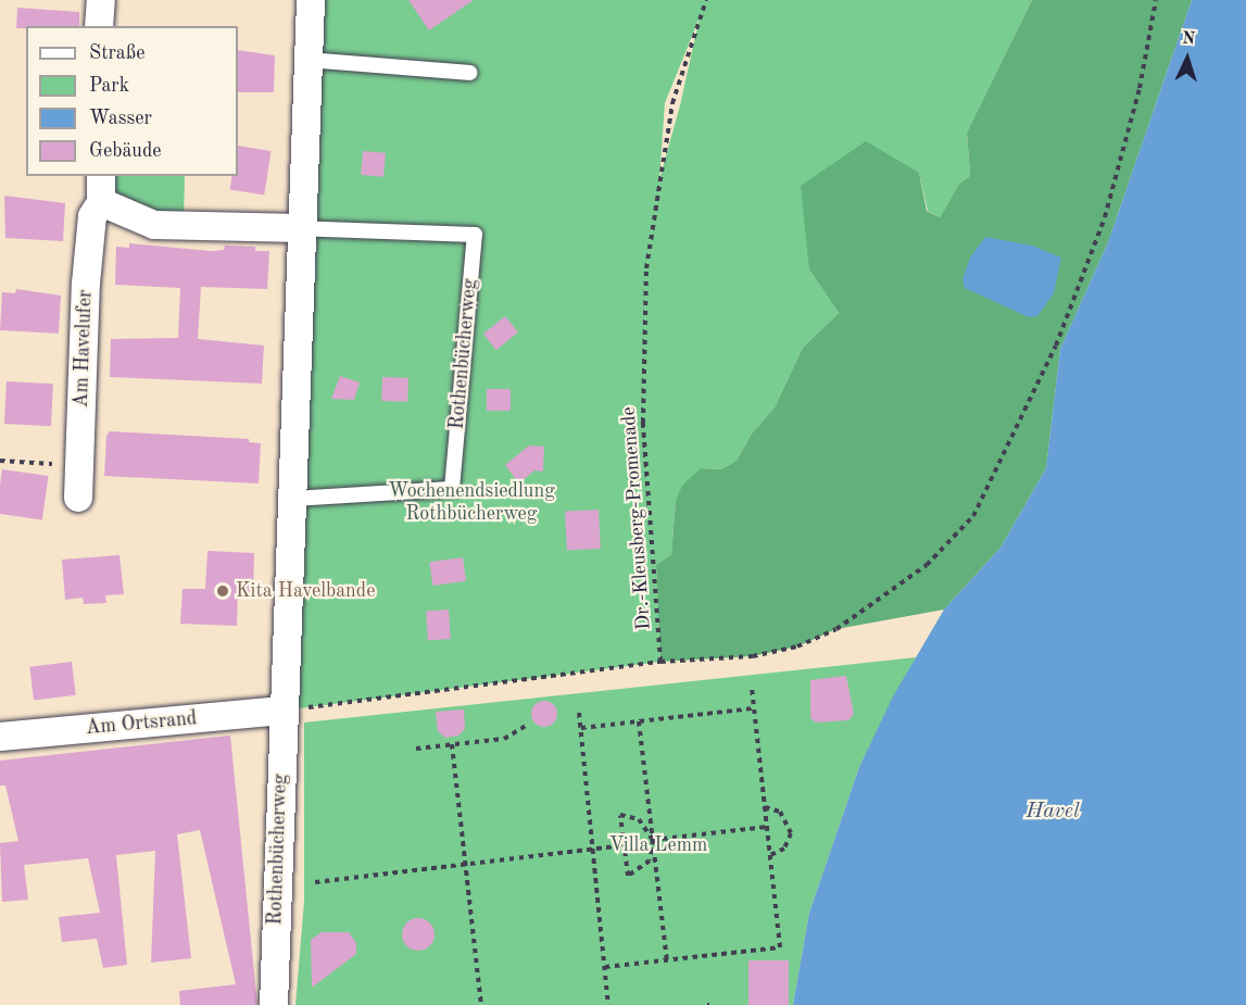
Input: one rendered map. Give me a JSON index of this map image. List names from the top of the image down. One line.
{"streets":{"street":["Am Havelufer","Rothenbücherweg","Am Ortsrand"],"path":["Dr.-Kleusberg-Promenade"]},"crossings":[["Rothenbücherweg","Am Ortsrand"]],"water":["Havel"],"parks":["Wochenendsiedlung Rothbücherweg","Villa Lemm"],"places":["Kita Havelbande"],"legend":["Straße","Park","Wasser","Gebäude"],"north":"top"}
